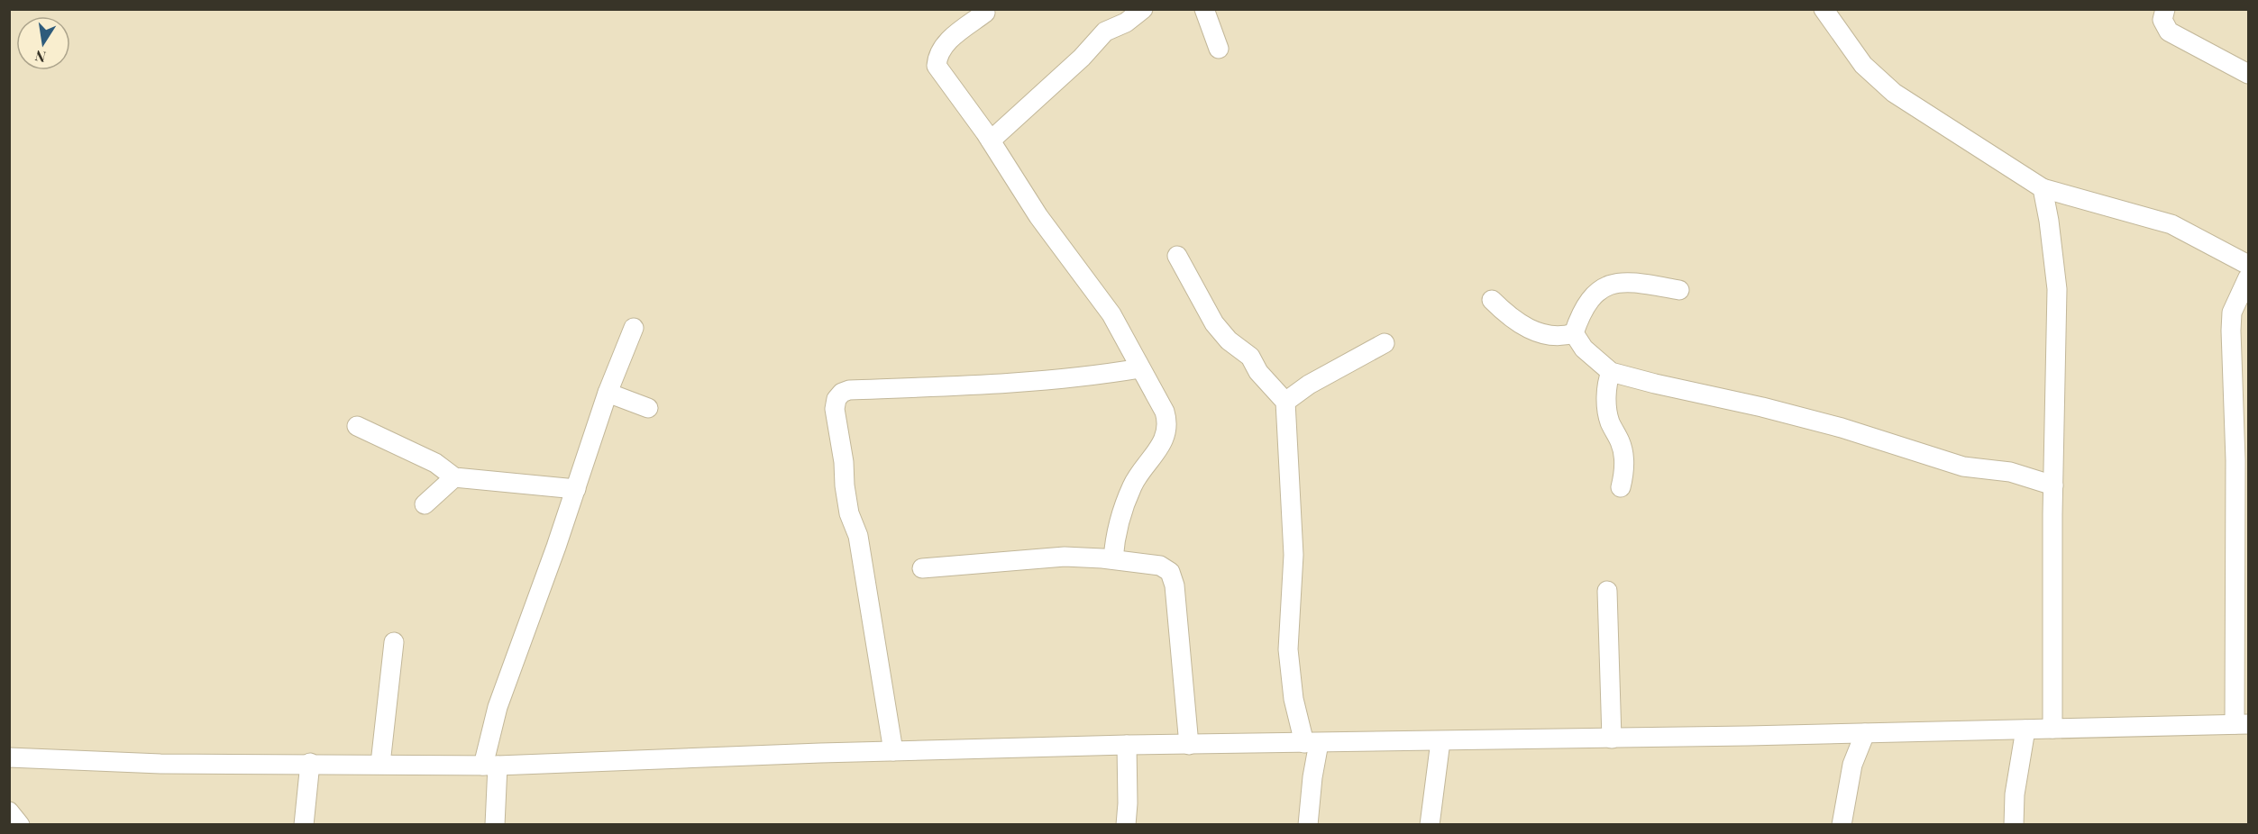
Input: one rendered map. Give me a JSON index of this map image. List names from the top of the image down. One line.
{"north":"bottom"}
